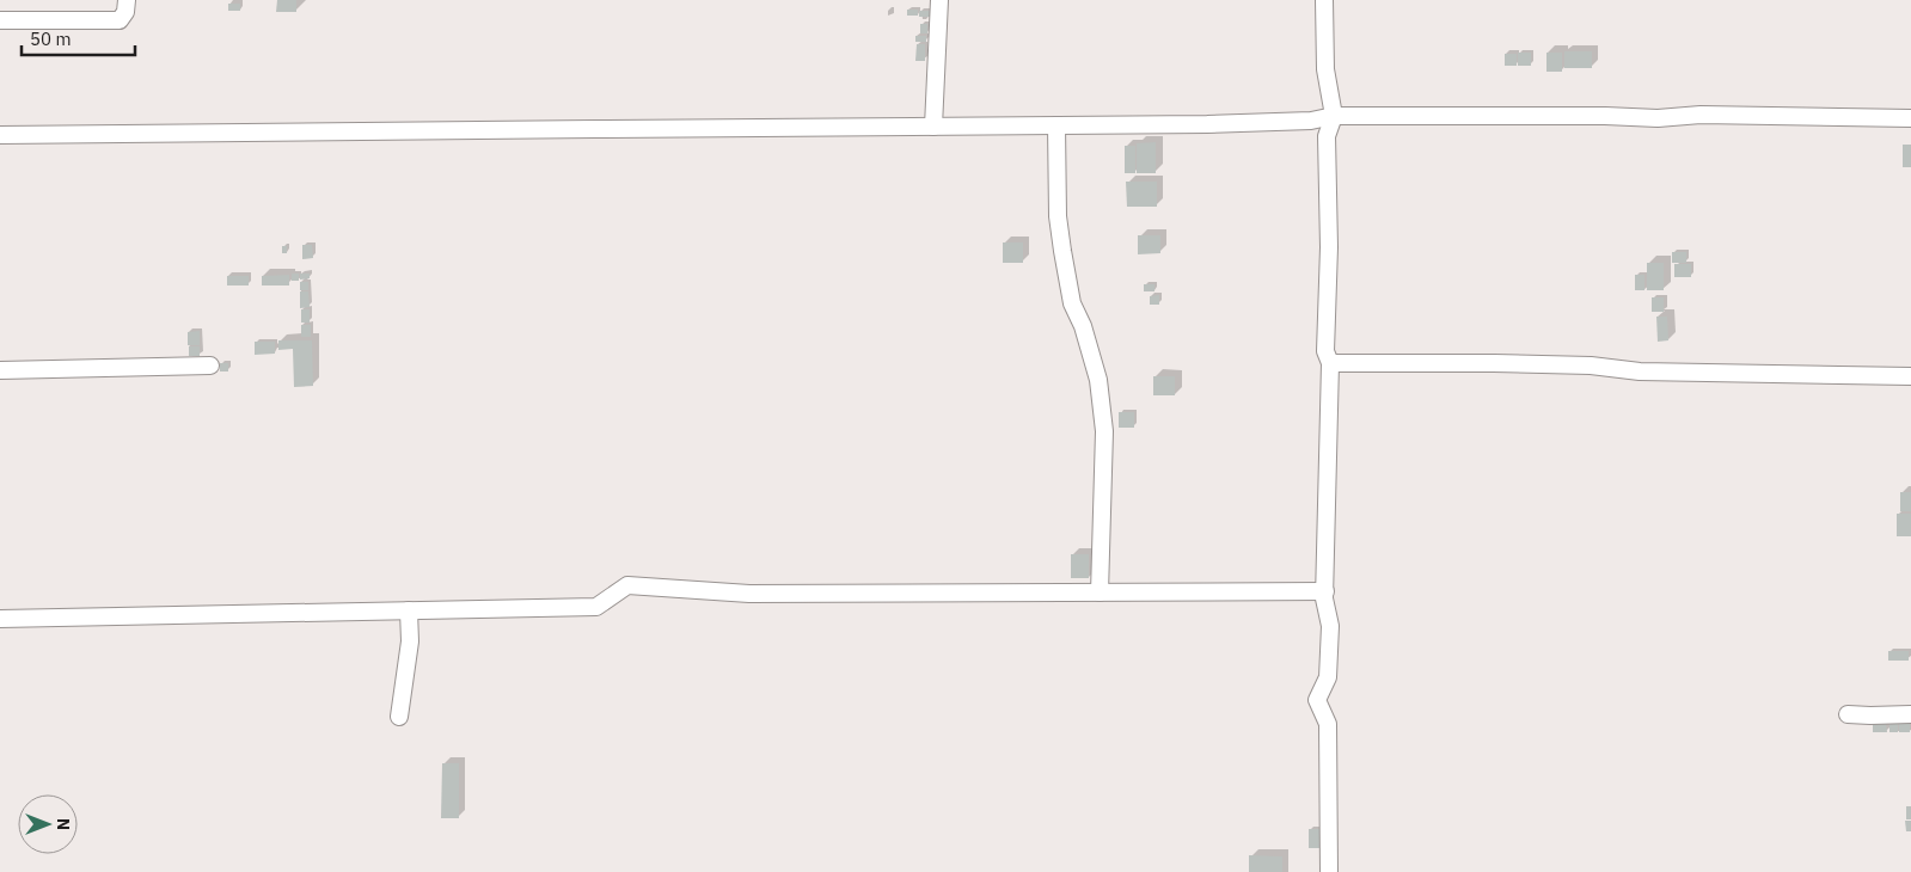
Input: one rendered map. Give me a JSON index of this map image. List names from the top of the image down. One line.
{"scale_bar":"50 m","north":"right"}
